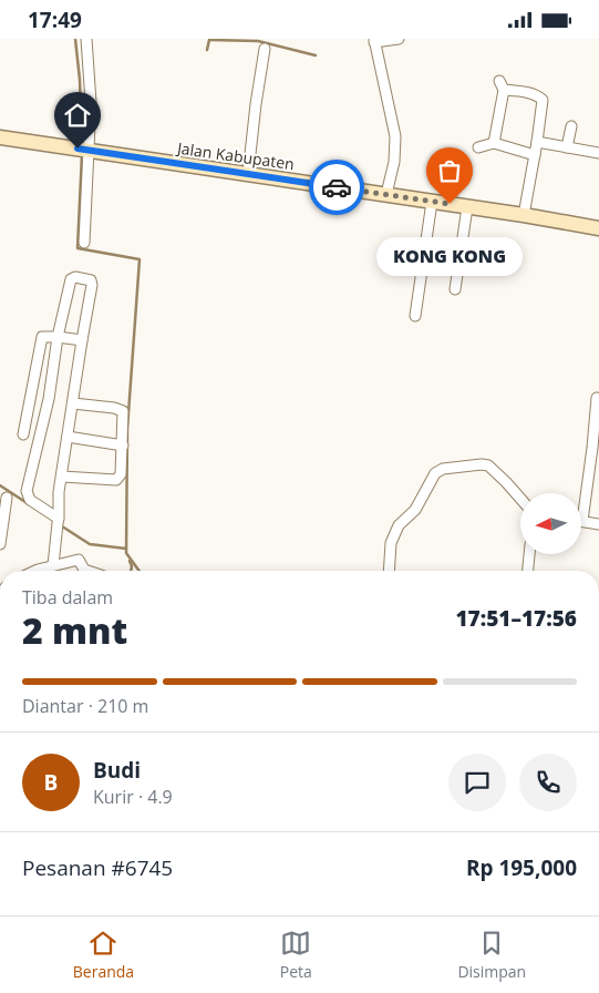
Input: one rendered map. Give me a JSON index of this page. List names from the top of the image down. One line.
{"streets":{"main road":["Jalan Kabupaten"]},"places":["KONG KONG"],"north":"left","page":{"status":"17:49","bubble":"KONG KONG","heading":["2 mnt","Tiba dalam","17:51–17:56"],"panel":["Budi","Kurir · 4.9","Pesanan #6745","Rp 195,000"],"bar":"Diantar · 210 m","round":"B","tabs":["Beranda","Peta","Disimpan"]}}
